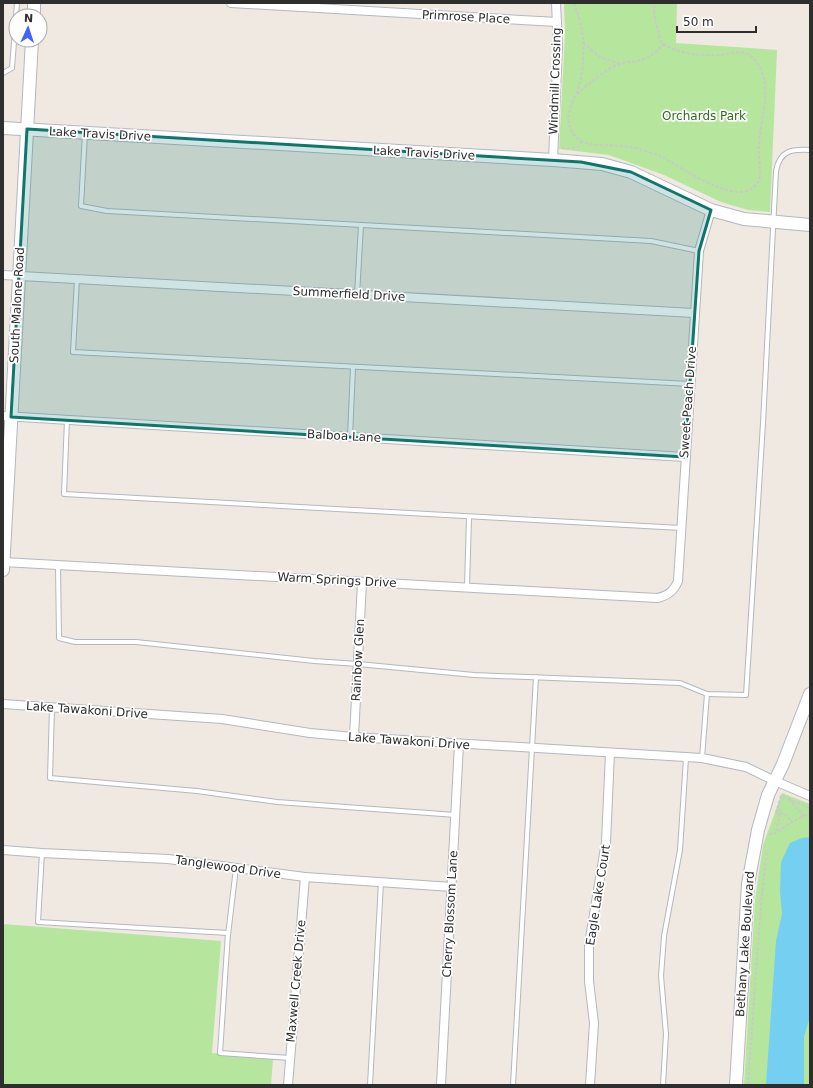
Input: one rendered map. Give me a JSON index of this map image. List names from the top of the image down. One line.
{"streets":{"street":["Primrose Place","Windmill Crossing","Lake Travis Drive","Summerfield Drive","South Malone Road","Sweet Peach Drive","Balboa Lane","Warm Springs Drive","Rainbow Glen","Lake Tawakoni Drive","Tanglewood Drive","Eagle Lake Court","Cherry Blossom Lane","Bethany Lake Boulevard","Maxwell Creek Drive"]},"crossings":[["Primrose Place","Windmill Crossing"],["Windmill Crossing","Lake Travis Drive"],["Lake Travis Drive","South Malone Road"],["Lake Travis Drive","Sweet Peach Drive"],["Summerfield Drive","South Malone Road"],["Summerfield Drive","Sweet Peach Drive"],["South Malone Road","Balboa Lane"],["South Malone Road","Warm Springs Drive"],["Sweet Peach Drive","Balboa Lane"],["Sweet Peach Drive","Warm Springs Drive"],["Warm Springs Drive","Rainbow Glen"],["Rainbow Glen","Lake Tawakoni Drive"],["Lake Tawakoni Drive","Eagle Lake Court"],["Lake Tawakoni Drive","Cherry Blossom Lane"],["Lake Tawakoni Drive","Bethany Lake Boulevard"],["Tanglewood Drive","Cherry Blossom Lane"],["Tanglewood Drive","Maxwell Creek Drive"]],"parks":["Orchards Park"],"scale_bar":"50 m","north":"top"}
